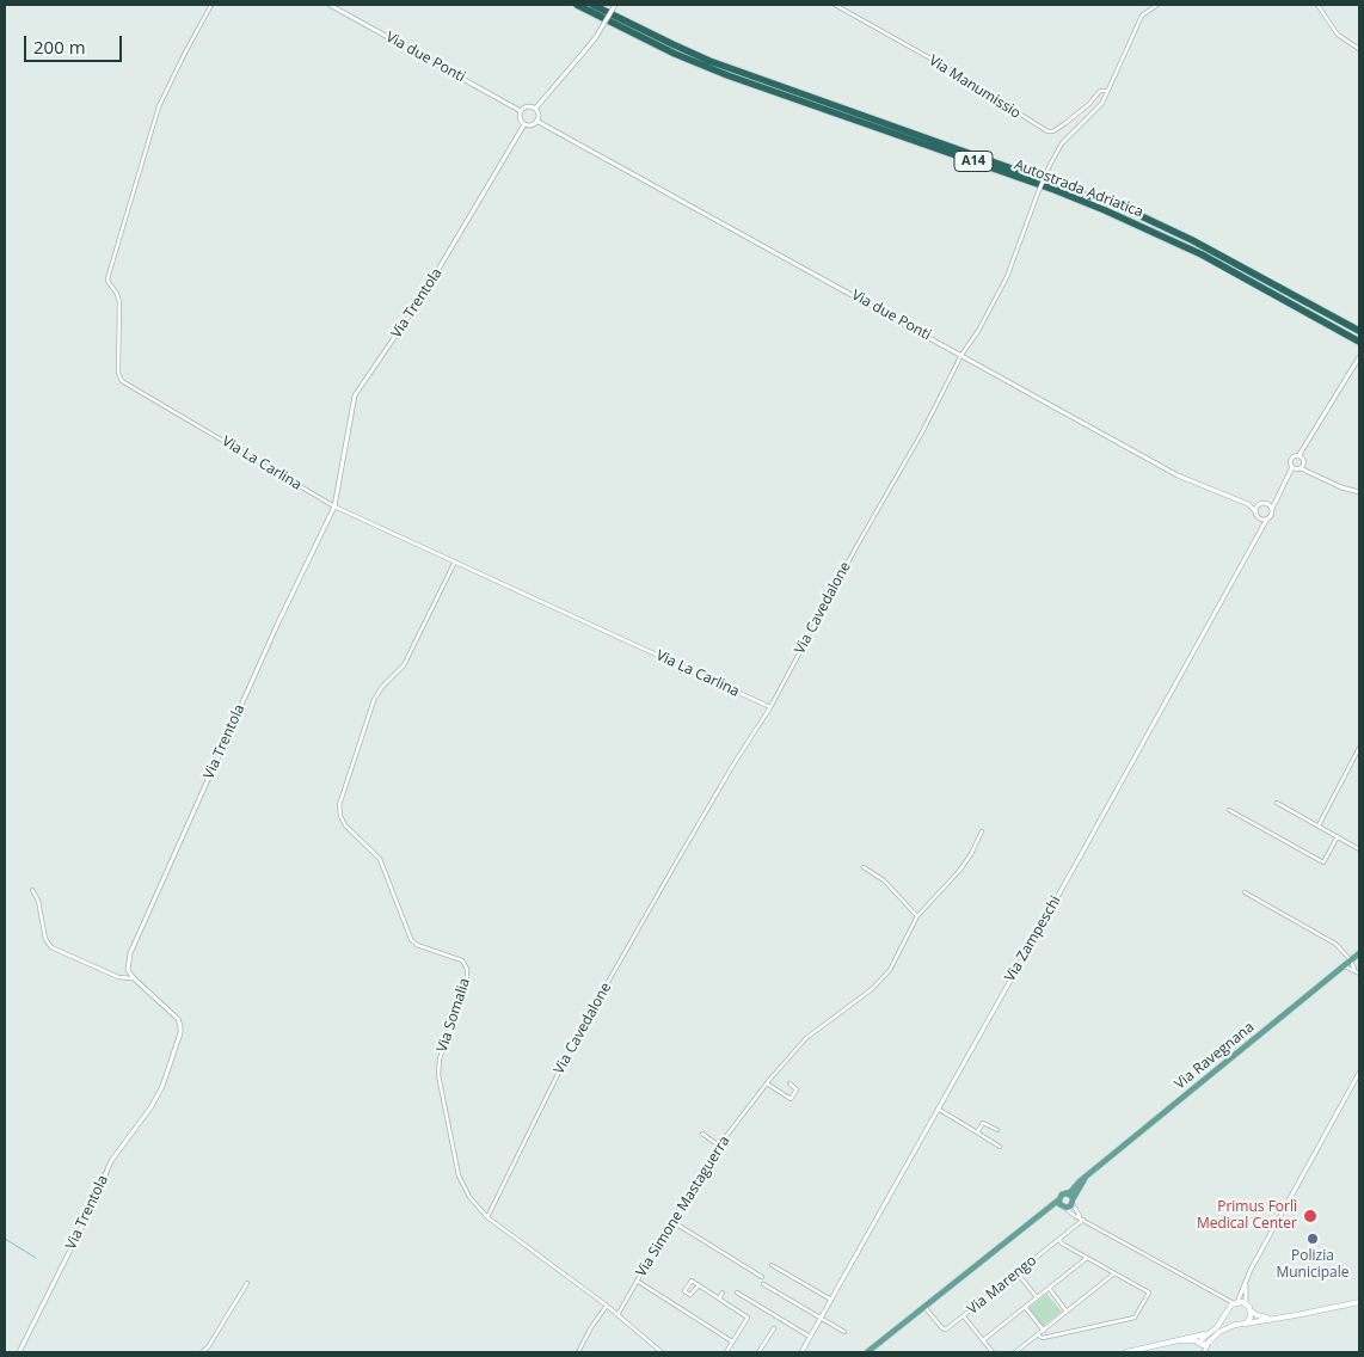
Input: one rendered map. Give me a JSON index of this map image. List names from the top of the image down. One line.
{"streets":{"highway":["A14","Autostrada Adriatica"],"main road":["Via Ravegnana"],"street":["Via due Ponti","Via Manumissio","Via Trentola","Via La Carlina","Via Cavedalone","Via Zampeschi","Via Somalia","Via Simone Mastaguerra","Via Marengo"]},"crossings":[["Via due Ponti","Via Trentola"],["Via due Ponti","Via Cavedalone"],["Via due Ponti","Via Zampeschi"],["Via Manumissio","Via Cavedalone"],["Via Trentola","Via La Carlina"],["Via La Carlina","Via Cavedalone"],["Via La Carlina","Via Somalia"],["Via Cavedalone","Via Somalia"],["Via Somalia","Via Simone Mastaguerra"]],"places":["Primus Forlì Medical Center","Polizia Municipale"],"scale_bar":"200 m"}
